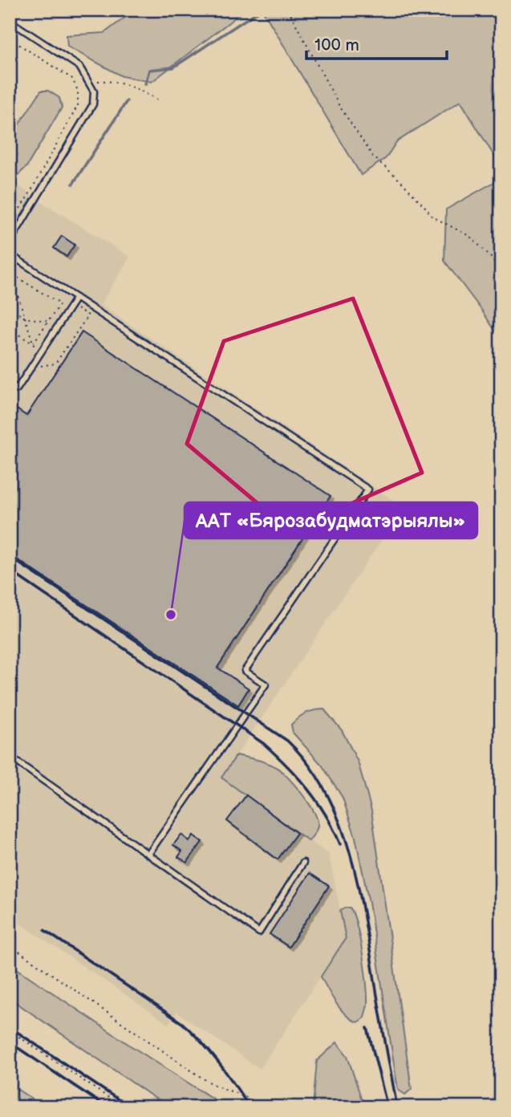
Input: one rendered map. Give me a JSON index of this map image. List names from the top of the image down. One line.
{"places":["ААТ «Бярозабудматэрыялы»"],"scale_bar":"100 m"}
